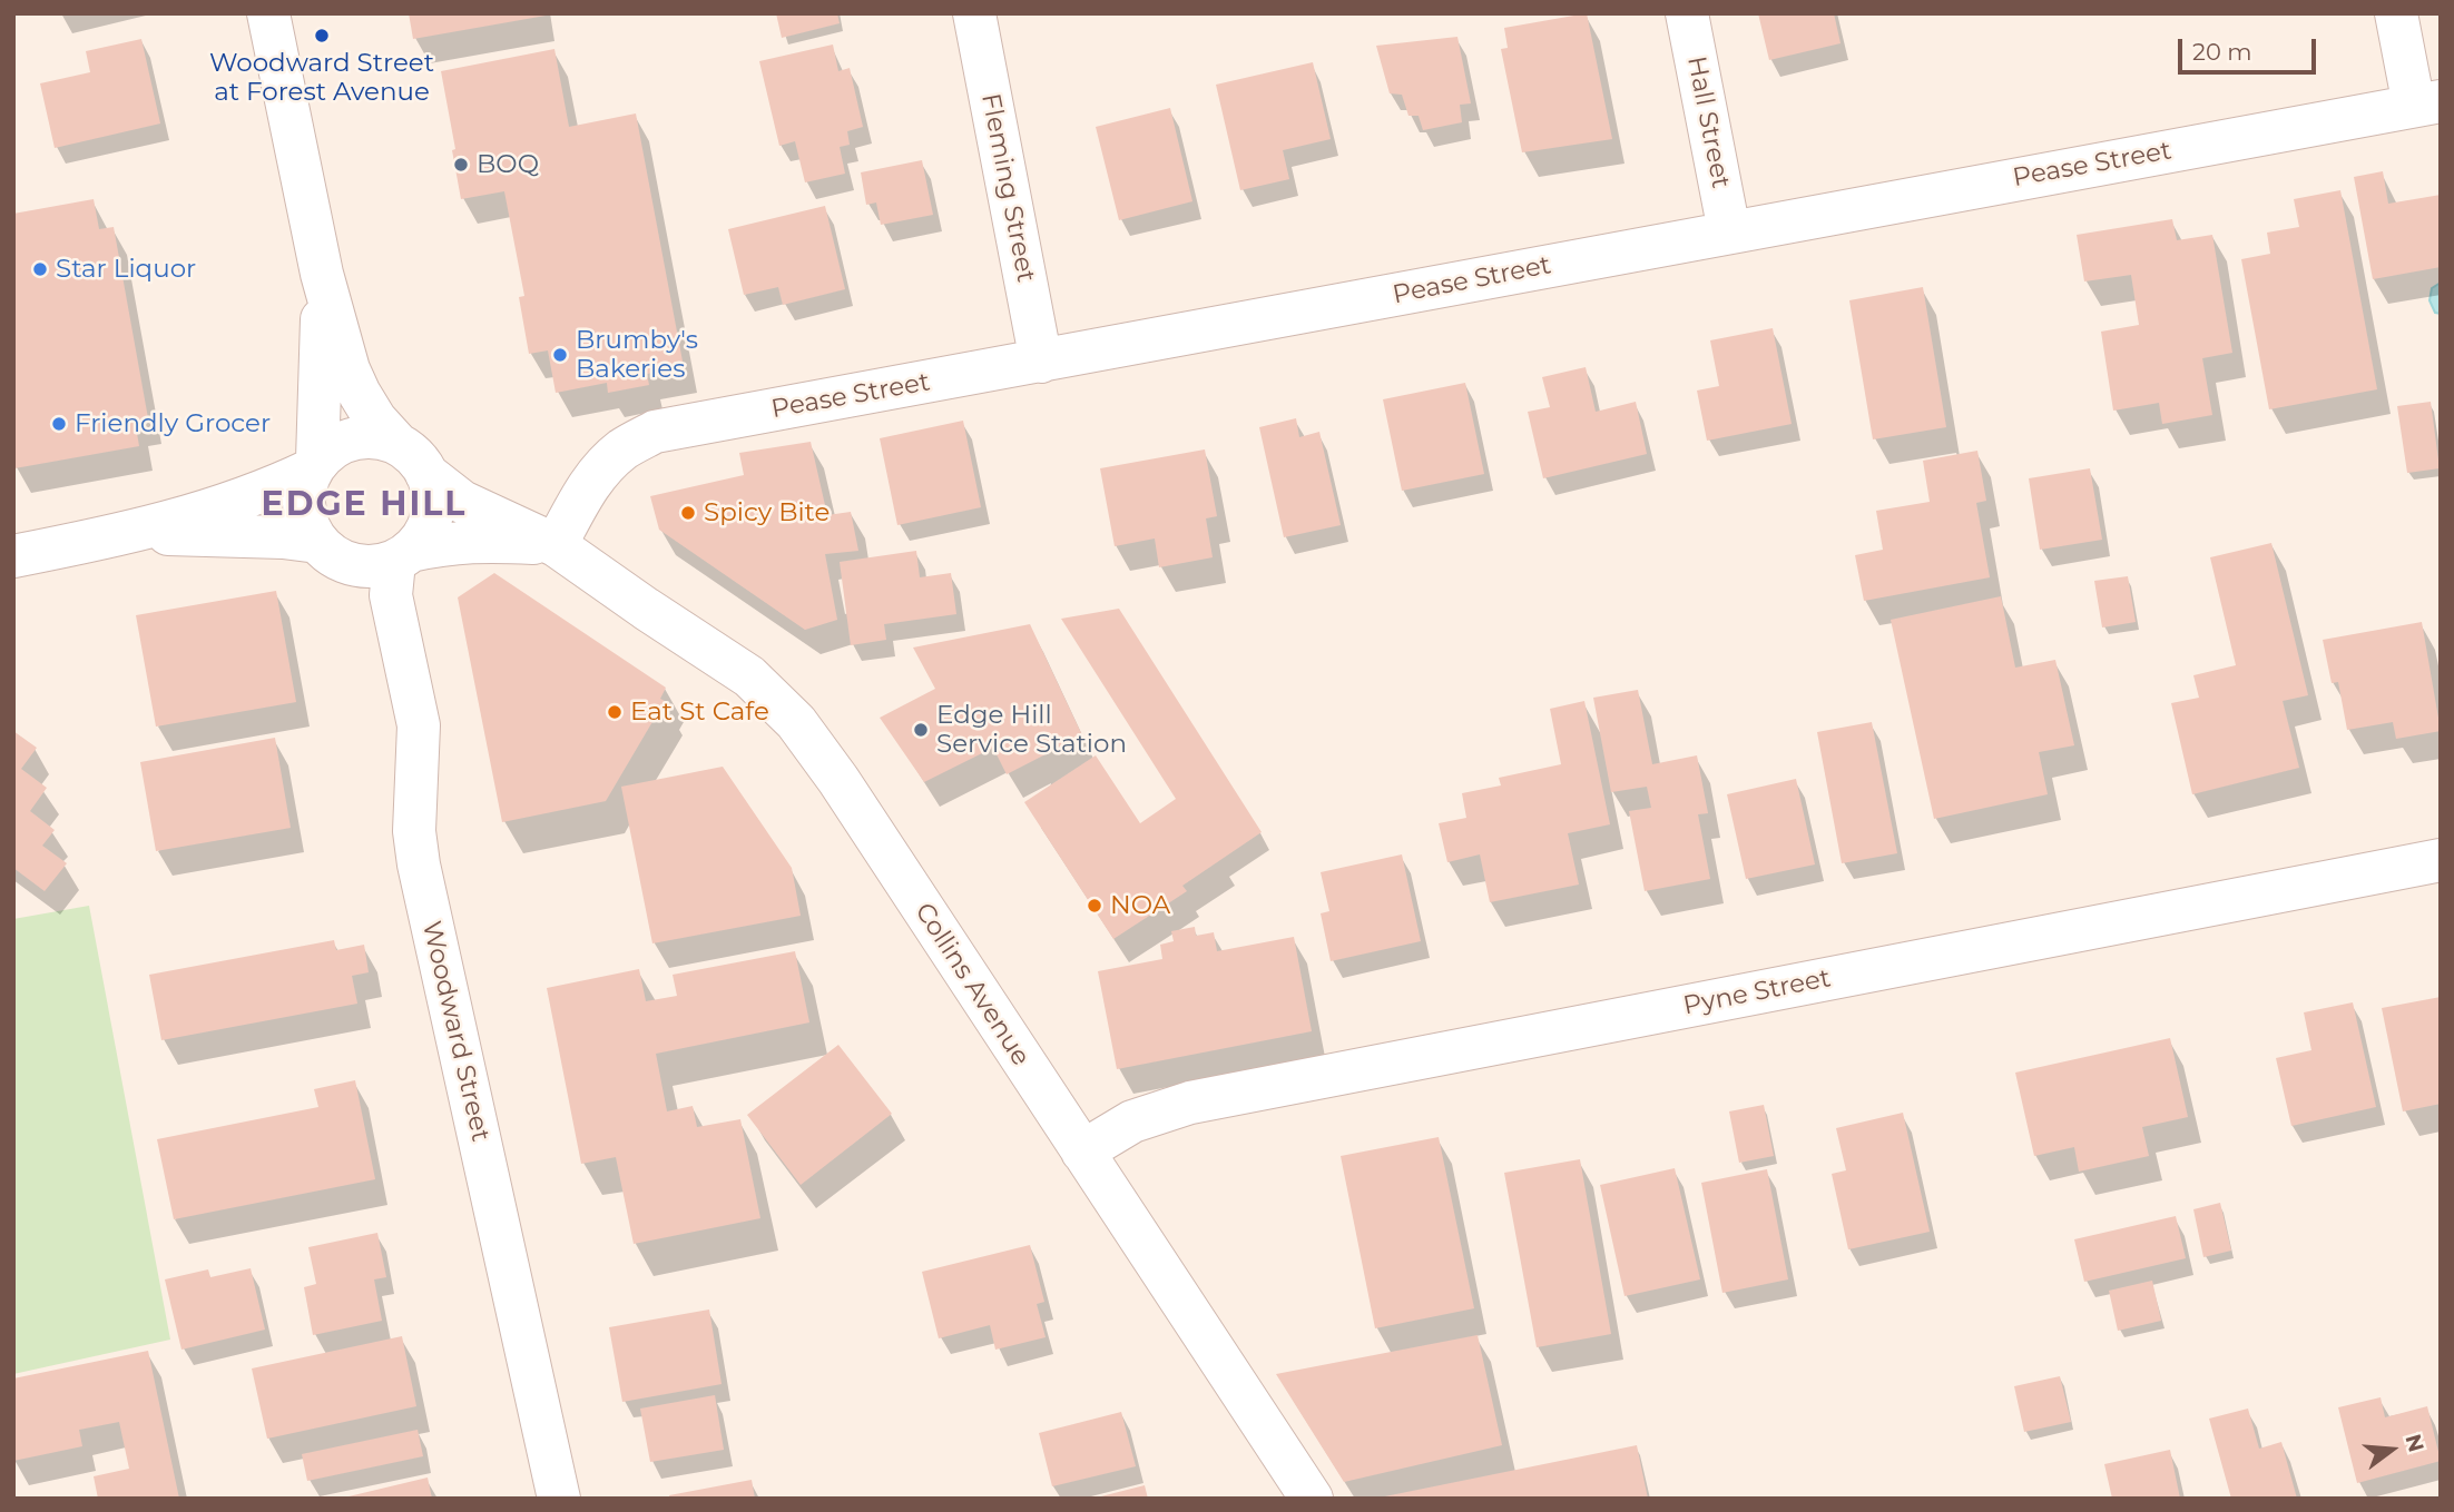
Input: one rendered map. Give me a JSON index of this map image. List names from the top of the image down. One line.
{"streets":{"street":["Hall Street","Pease Street","Fleming Street","Collins Avenue","Pyne Street","Woodward Street"]},"crossings":[["Hall Street","Pease Street"],["Pease Street","Fleming Street"],["Pease Street","Collins Avenue"],["Collins Avenue","Pyne Street"],["Collins Avenue","Woodward Street"]],"districts":["EDGE HILL"],"places":["Woodward Street at Forest Avenue","BOQ","Star Liquor","Brumby's Bakeries","Friendly Grocer","Spicy Bite","Eat St Cafe","Edge Hill Service Station","NOA"],"scale_bar":"20 m","north":"right"}
